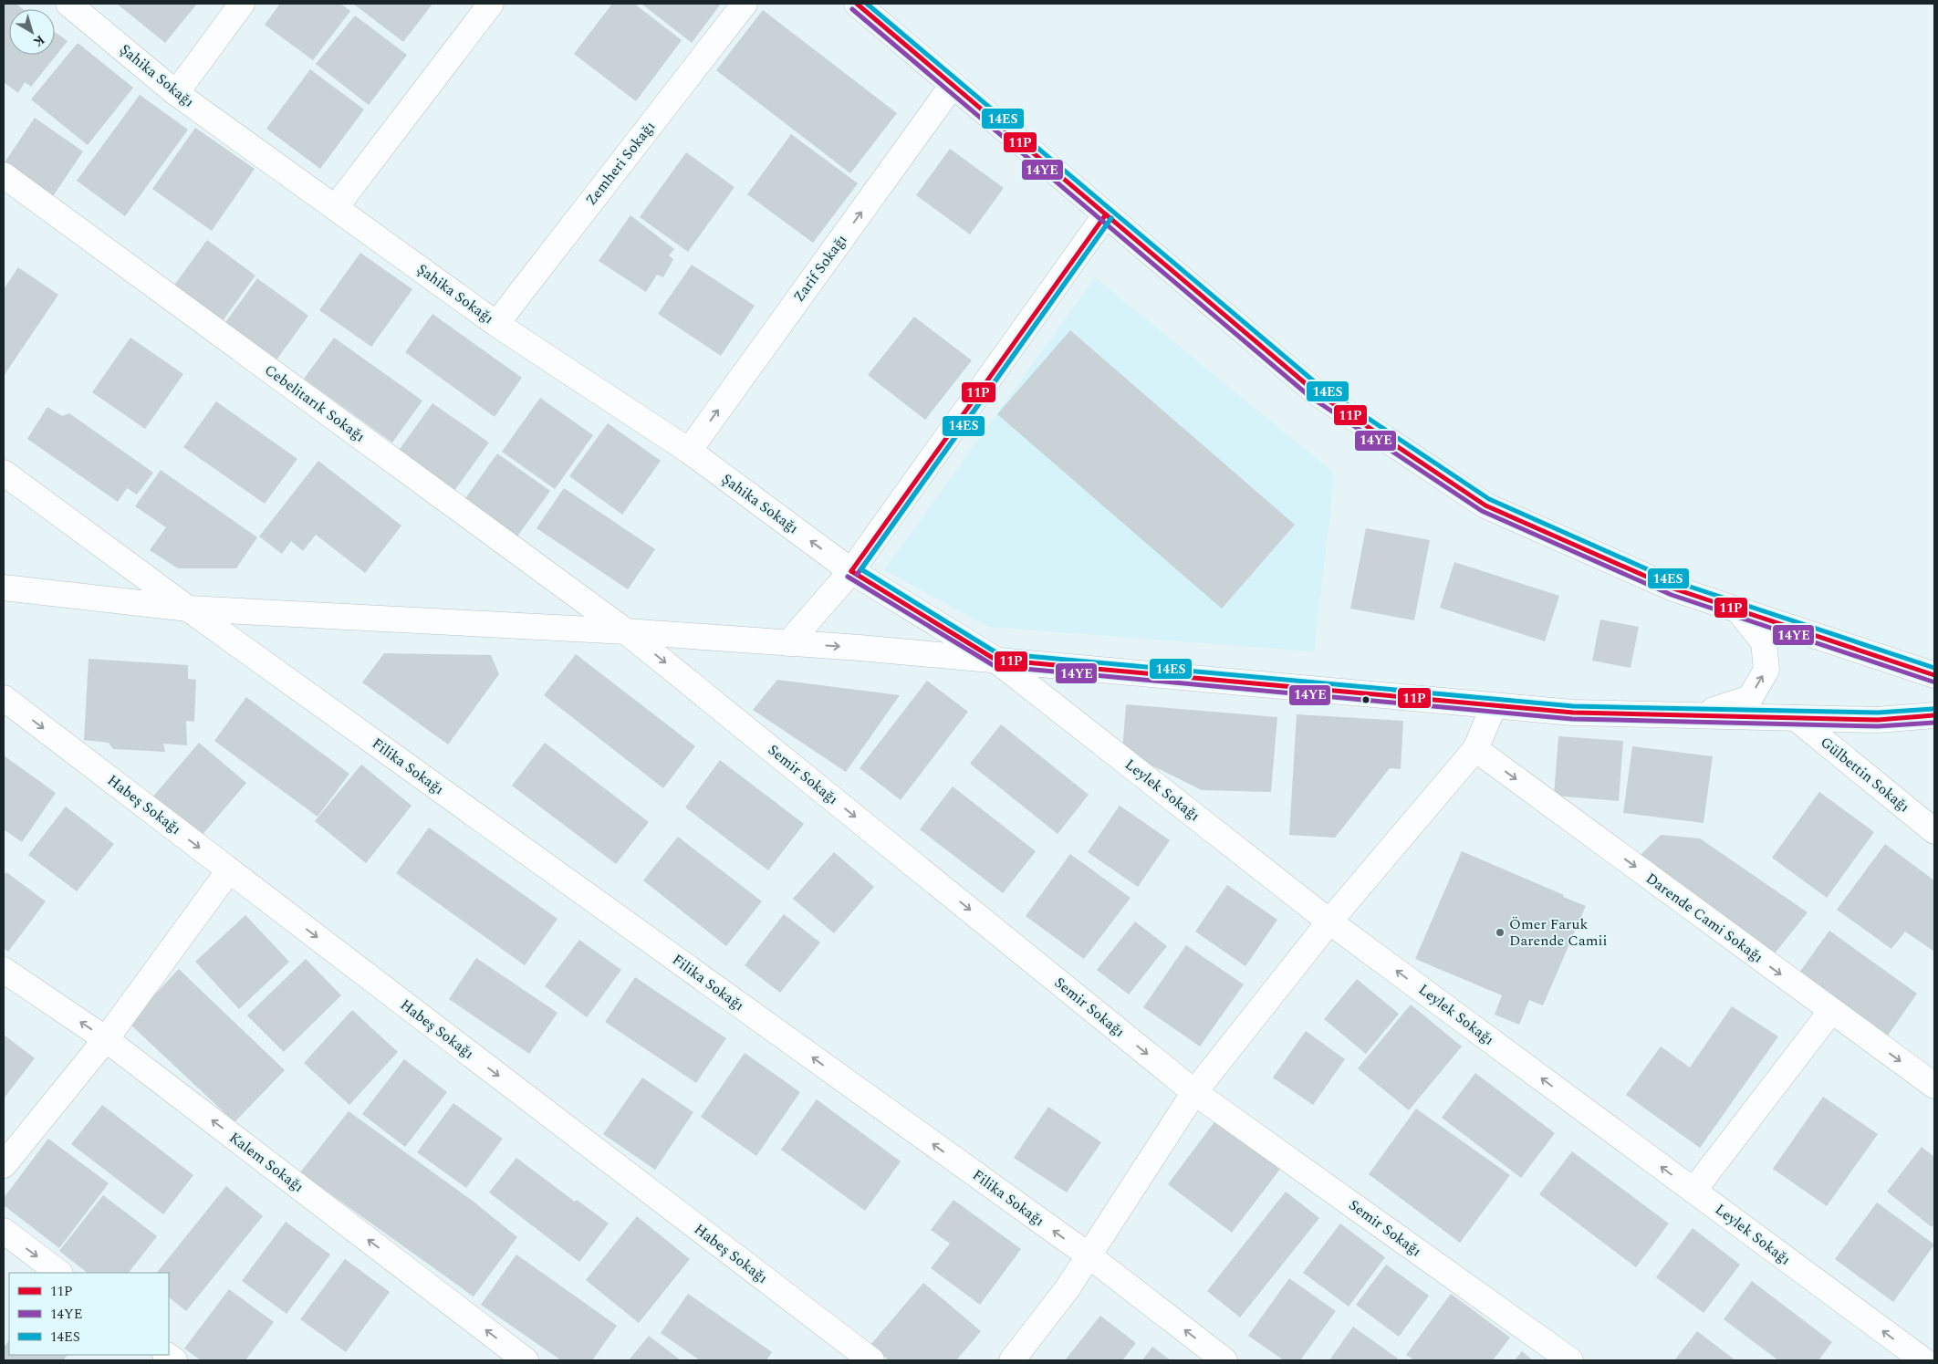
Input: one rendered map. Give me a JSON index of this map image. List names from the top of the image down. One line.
{"streets":{"street":["Şahika Sokağı","Zemheri Sokağı","Zarif Sokağı","Cebelitarık Sokağı","Filika Sokağı","Semir Sokağı","Gülbettin Sokağı","Leylek Sokağı","Habeş Sokağı","Darende Cami Sokağı","Kalem Sokağı"]},"crossings":[["Şahika Sokağı","Zemheri Sokağı"],["Şahika Sokağı","Zarif Sokağı"],["Şahika Sokağı","Leylek Sokağı"],["Cebelitarık Sokağı","Semir Sokağı"]],"one_way":["Filika Sokağı","Semir Sokağı","Leylek Sokağı","Habeş Sokağı","Darende Cami Sokağı","Kalem Sokağı"],"places":["Ömer Faruk Darende Camii"],"lines":["transit line 11P","transit line 14ES","transit line 14YE"],"legend":["11P","14YE","14ES"],"north":"bottom right"}
